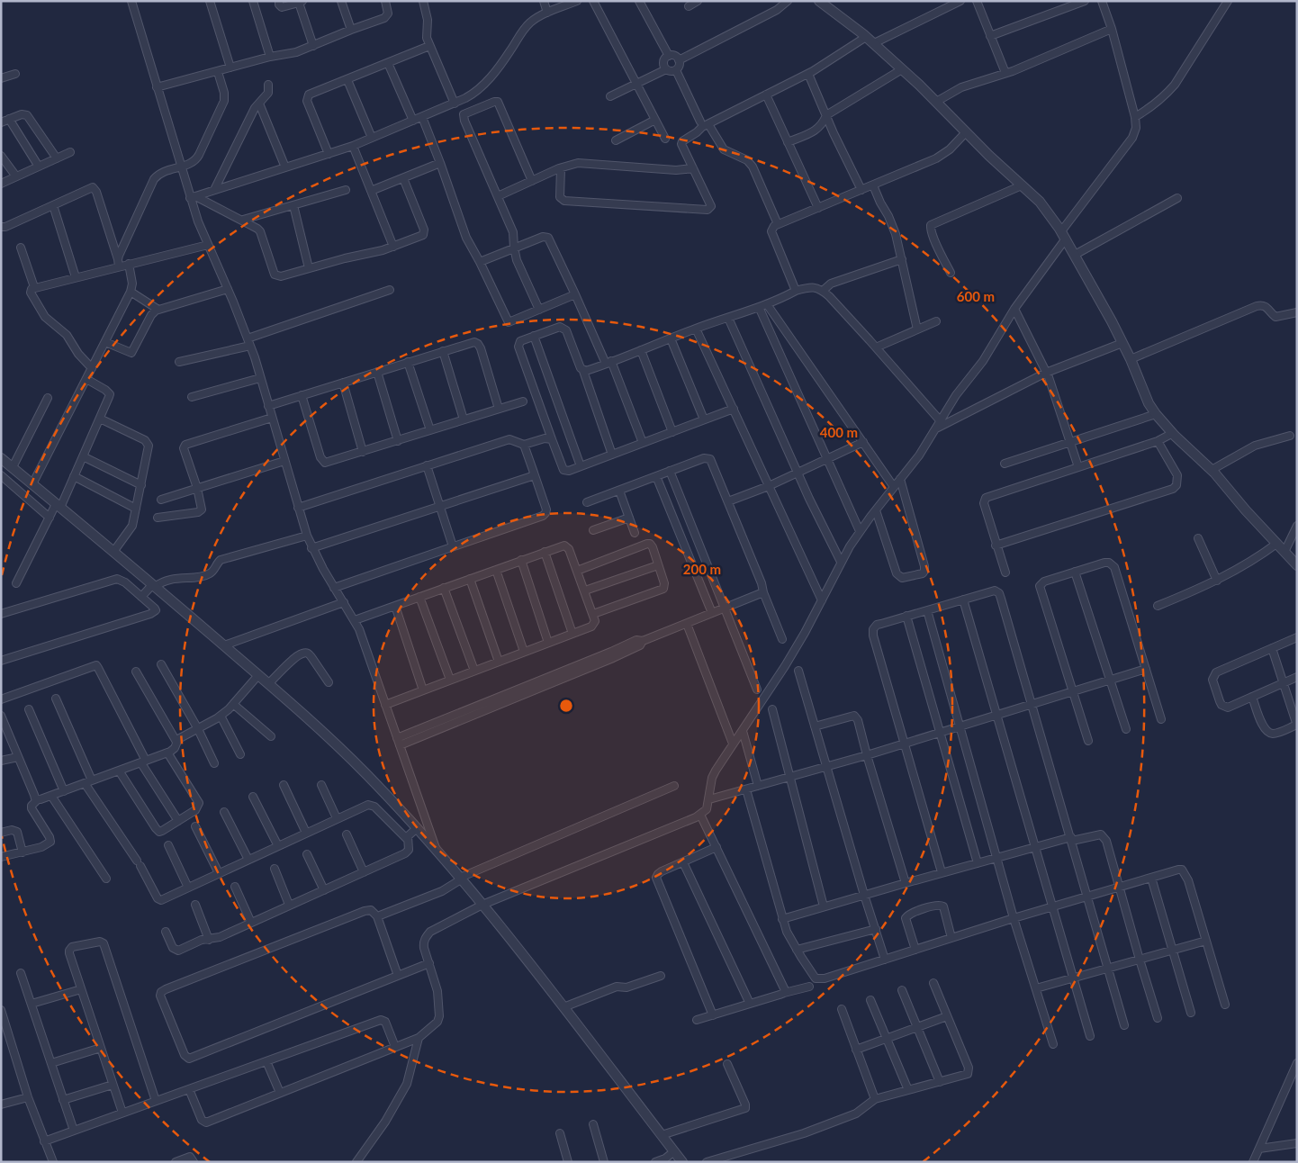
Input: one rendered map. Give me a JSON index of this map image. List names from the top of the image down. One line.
{"rings":["600 m","400 m","200 m"]}
